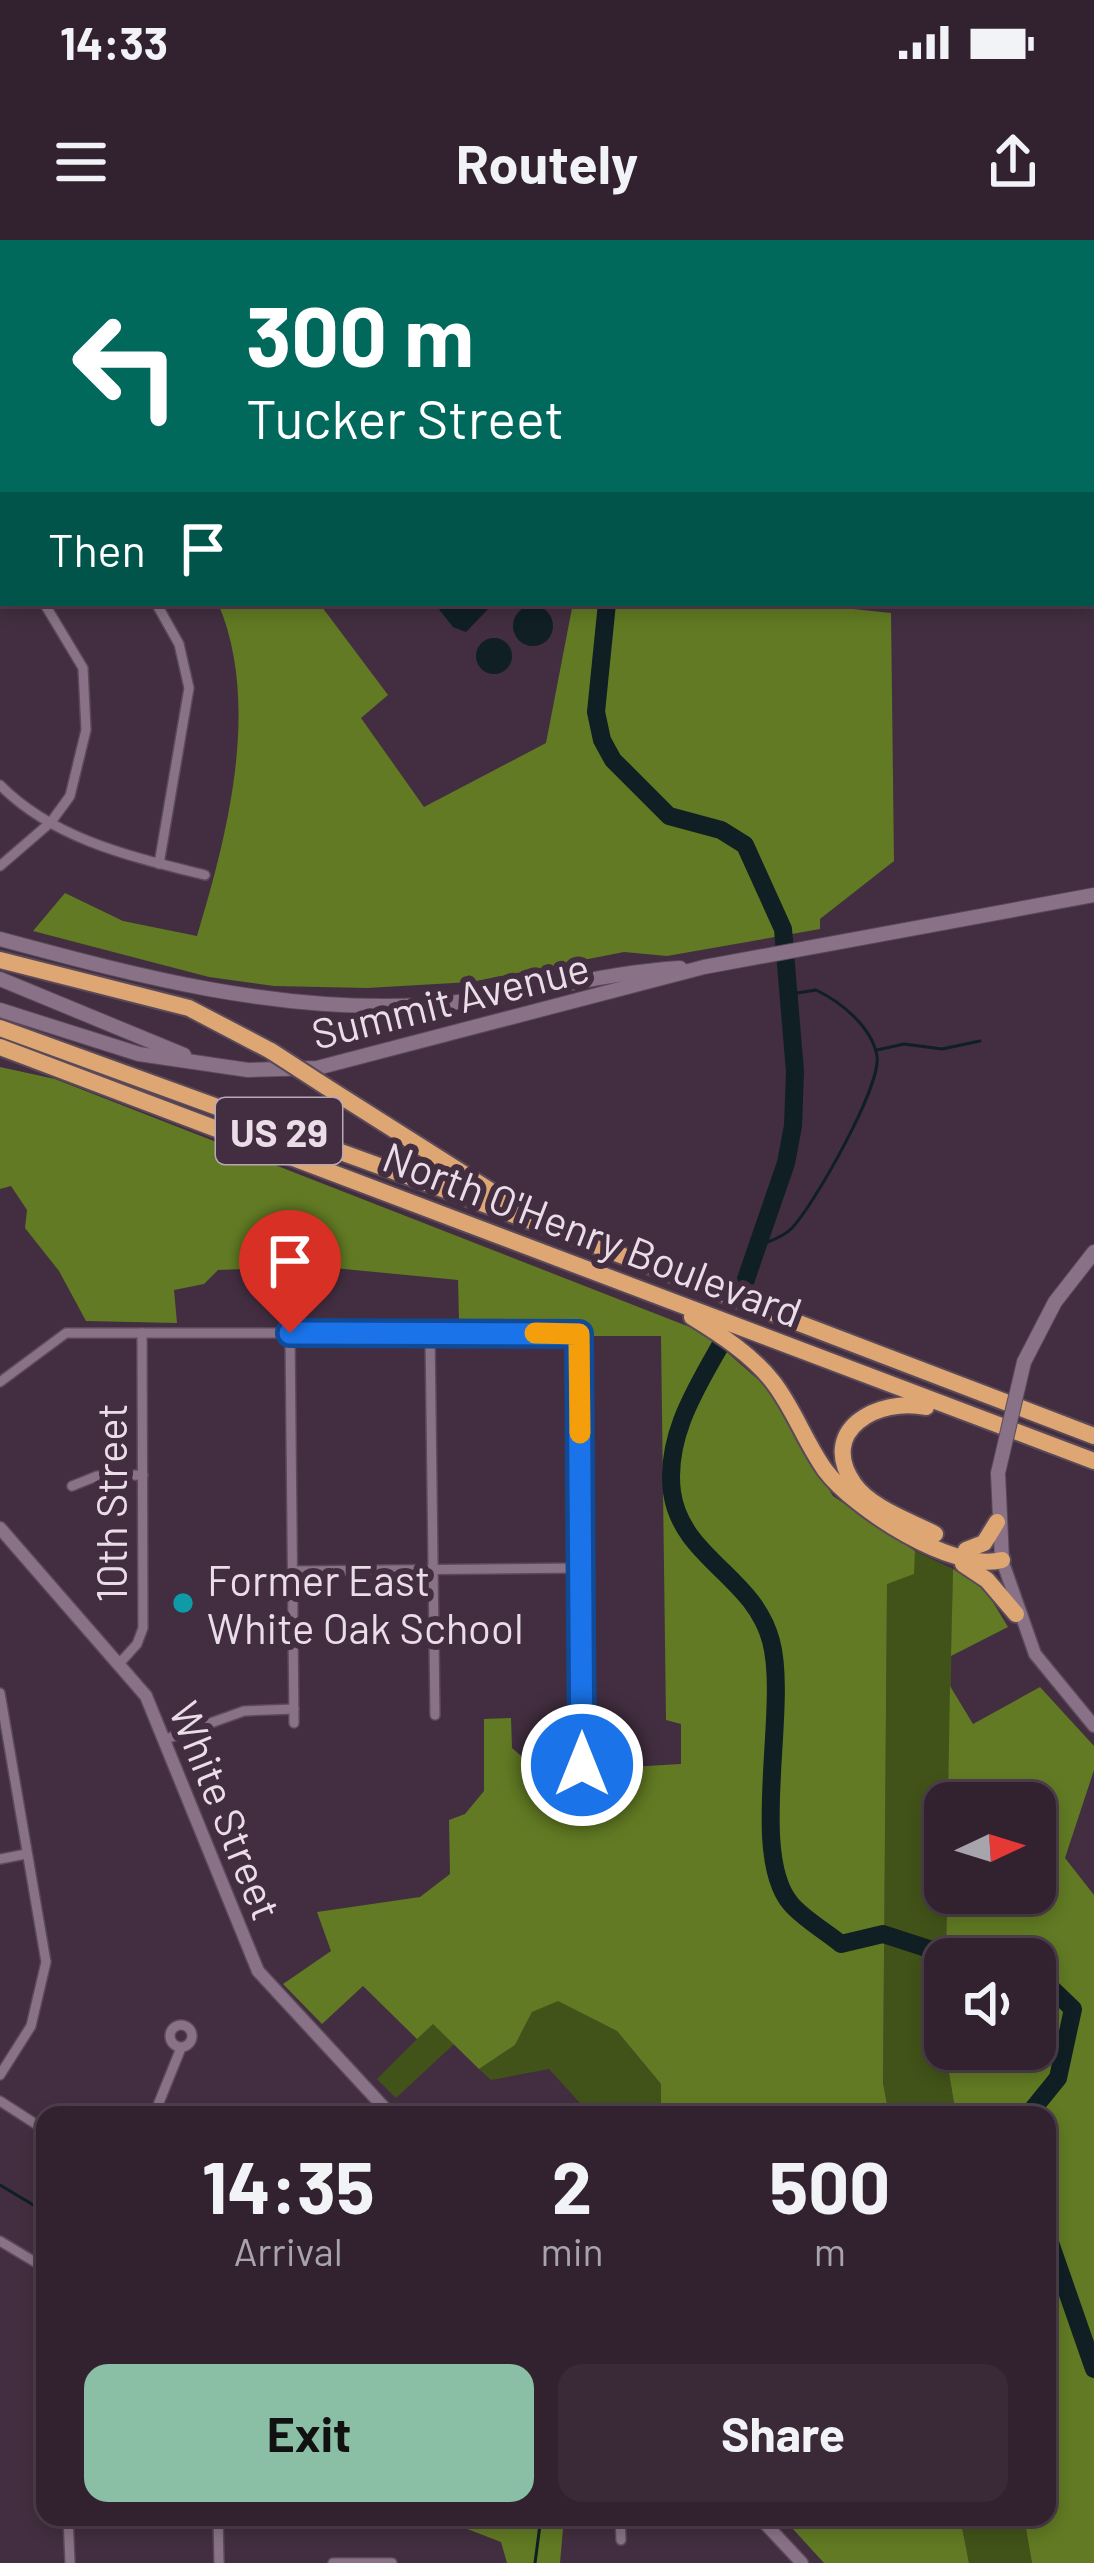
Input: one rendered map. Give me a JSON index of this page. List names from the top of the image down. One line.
{"streets":{"highway":["US 29","North O'Henry Boulevard"],"main road":["Summit Avenue"],"street":["10th Street","White Street"]},"crossings":[["10th Street","White Street"]],"places":["Former East White Oak School"],"north":"right","page":{"status":"14:33","header":"Routely","turn":["300 m","Tucker Street"],"then":"Then","eta":["14:35","Arrival","2","min","500","m"],"buttons":["Exit","Share"]}}
